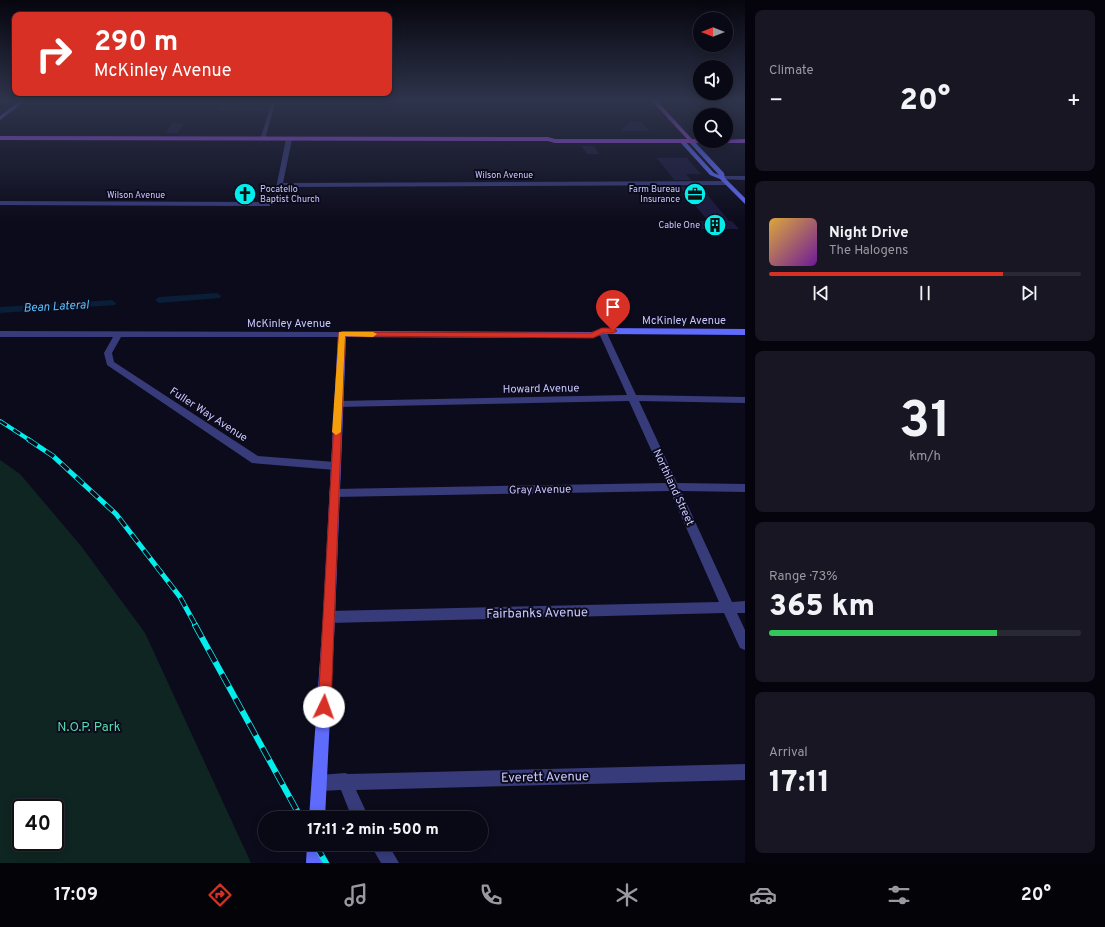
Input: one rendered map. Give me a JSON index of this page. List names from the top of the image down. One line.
{"streets":{"street":["Wilson Avenue","McKinley Avenue","Howard Avenue","Fuller Way Avenue","Northland Street","Gray Avenue","Fairbanks Avenue","Everett Avenue"]},"crossings":[["McKinley Avenue","Fuller Way Avenue"],["McKinley Avenue","Northland Street"],["Howard Avenue","Northland Street"],["Northland Street","Gray Avenue"],["Northland Street","Fairbanks Avenue"]],"water":["Bean Lateral"],"parks":["N.O.P. Park"],"places":{"church":["Pocatello Baptist Church"],"office":["Farm Bureau Insurance"],"building":["Cable One"]},"north":"left","page":{"tile":["Climate",["31","km/h"],["Range · 73%","365 km"],["Arrival","17:11"]],"turn":["290 m","McKinley Avenue"],"heat":["−","20°","+"],"song":["Night Drive","The Halogens"],"limit":"40","trip":"17:11 · 2 min · 500 m","tabs":["17:09","20°"]}}
